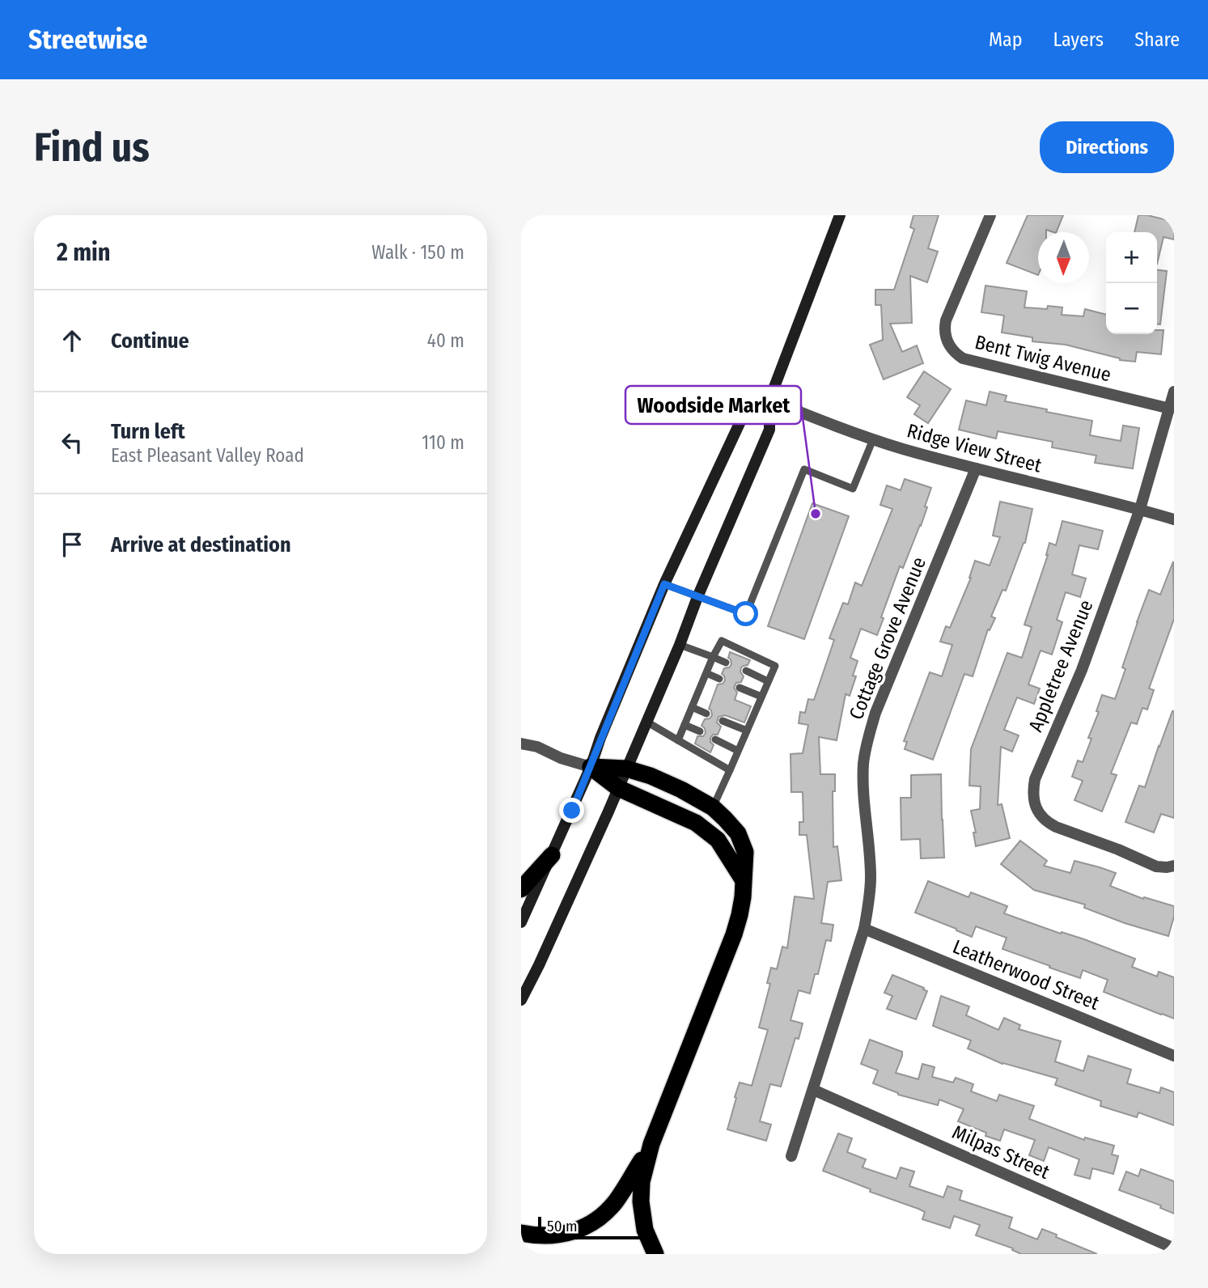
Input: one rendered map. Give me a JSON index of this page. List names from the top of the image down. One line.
{"streets":{"street":["Bent Twig Avenue","Ridge View Street","Cottage Grove Avenue","Appletree Avenue","Leatherwood Street","Milpas Street"]},"crossings":[["Bent Twig Avenue","Appletree Avenue"],["Ridge View Street","Cottage Grove Avenue"],["Ridge View Street","Appletree Avenue"],["Cottage Grove Avenue","Leatherwood Street"],["Cottage Grove Avenue","Milpas Street"]],"places":["Woodside Market"],"scale_bar":"50 m","north":"bottom","page":{"header":"Streetwise","nav":["Map","Layers","Share"],"buttons":"Directions","title":"Find us","heading":["2 min","Walk · 150 m"],"map_buttons":["+","−"],"list":[["Continue","40 m"],["Turn left","East Pleasant Valley Road","110 m"],"Arrive at destination"],"scale":"50 m"}}
